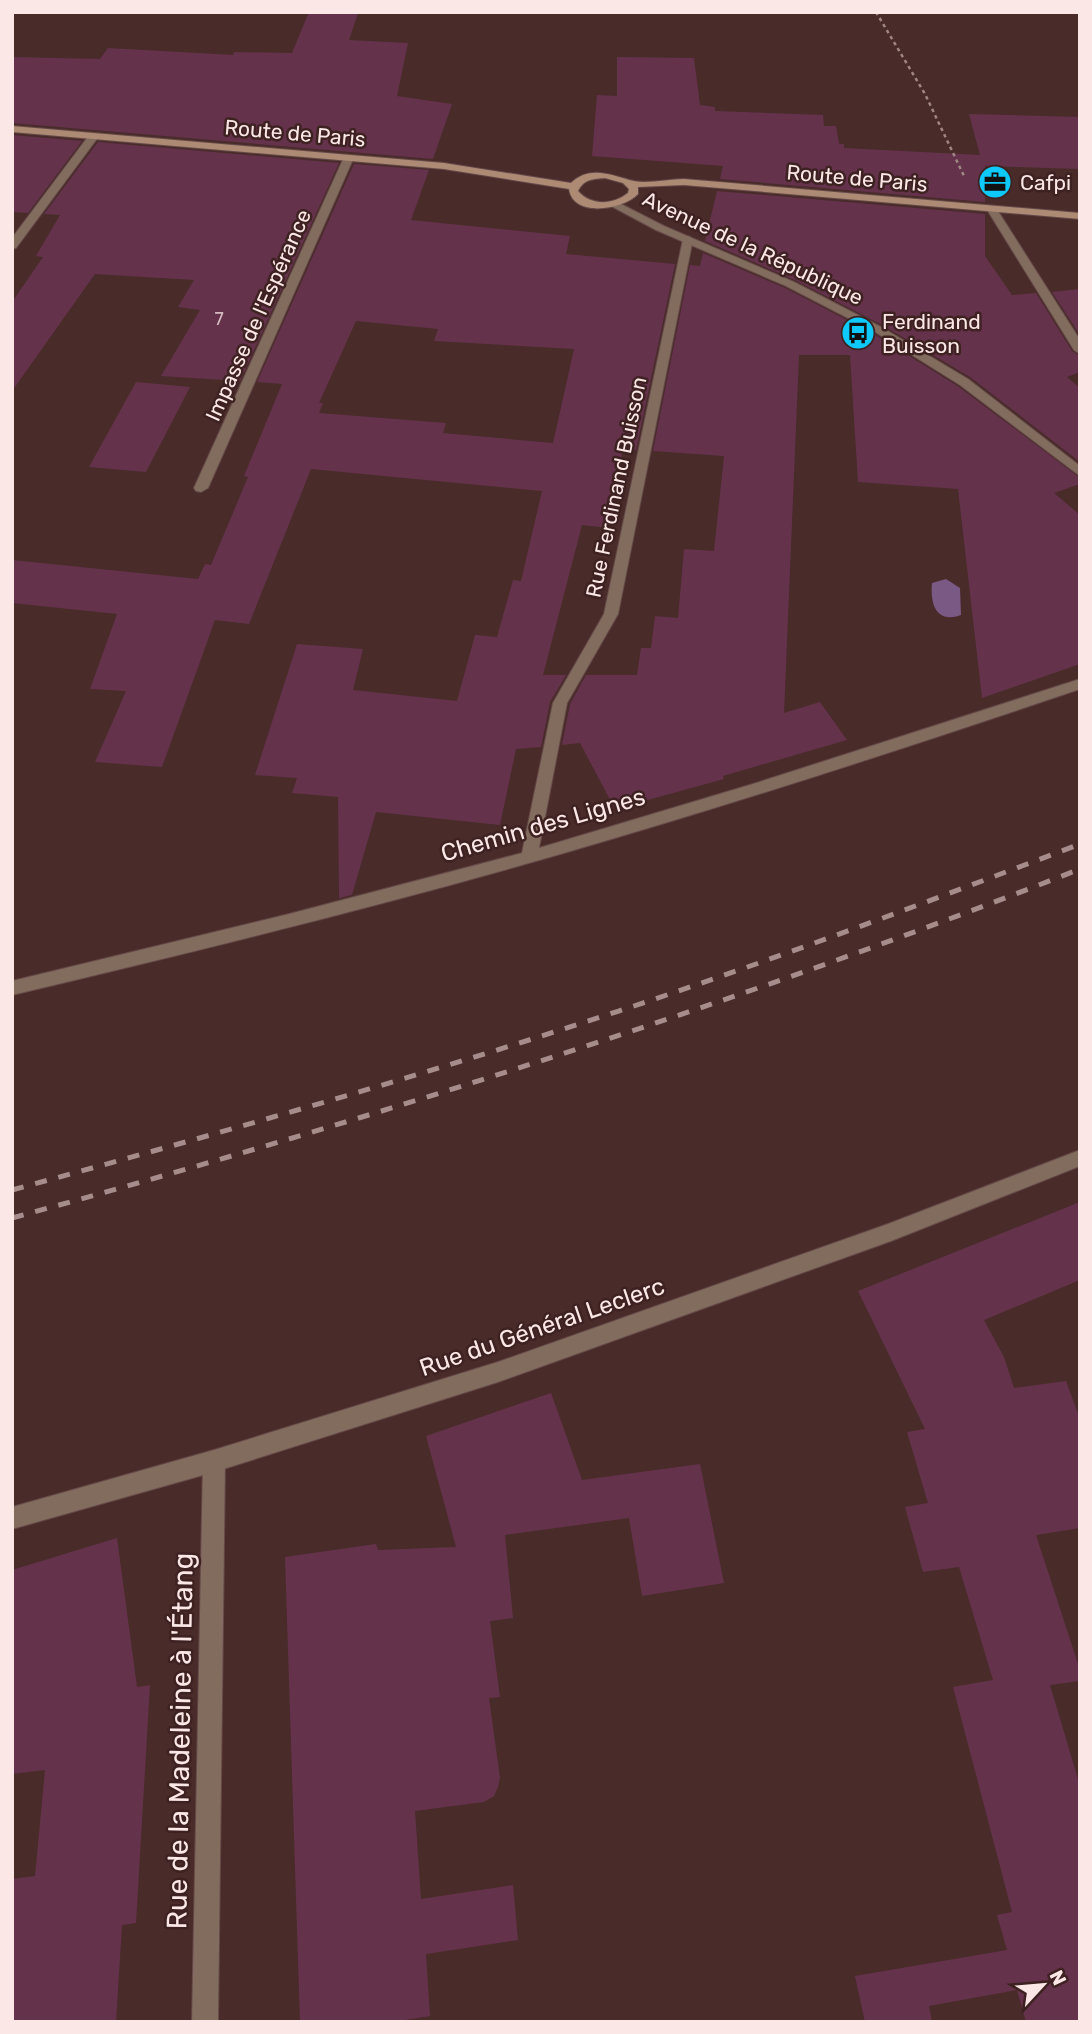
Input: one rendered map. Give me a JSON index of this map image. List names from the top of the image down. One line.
{"streets":{"main road":["Route de Paris"],"street":["Avenue de la République","Impasse de l'Espérance","Rue Ferdinand Buisson","Chemin des Lignes","Rue du Général Leclerc","Rue de la Madeleine à l'Étang"]},"crossings":[["Route de Paris","Impasse de l'Espérance"],["Avenue de la République","Rue Ferdinand Buisson"],["Rue Ferdinand Buisson","Chemin des Lignes"],["Rue du Général Leclerc","Rue de la Madeleine à l'Étang"]],"places":{"office":["Cafpi"],"bus stop":["Ferdinand Buisson"]},"house_numbers":["7"],"north":"top right"}
